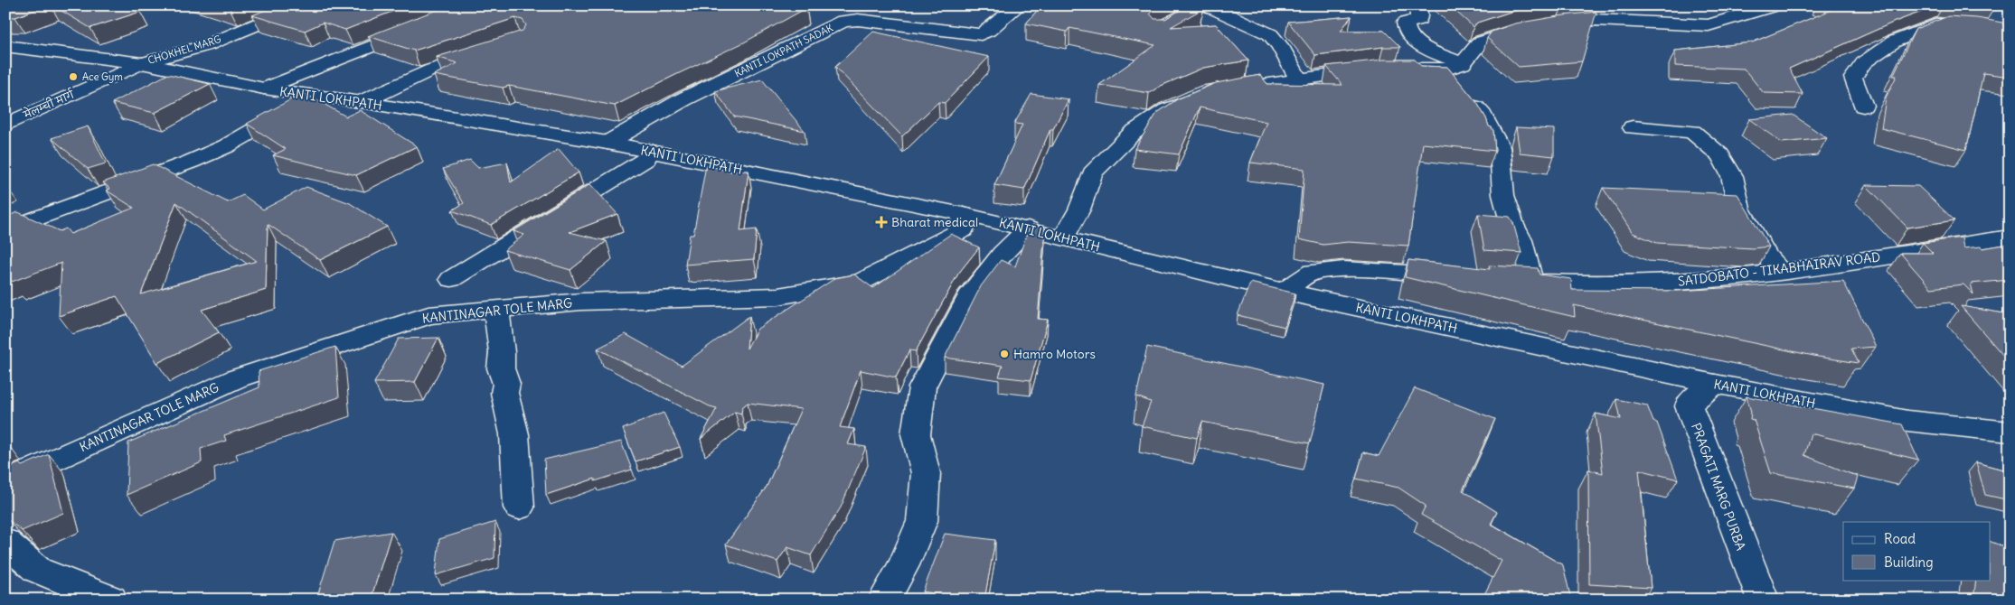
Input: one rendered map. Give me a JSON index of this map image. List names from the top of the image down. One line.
{"streets":{"street":["CHOKHEL MARG","KANTI LOKPATH SADAK","KANTI LOKHPATH","मेलम्ची मार्ग","SATDOBATO - TIKABHAIRAV ROAD","KANTINAGAR TOLE MARG","PRAGATI MARG PURBA"]},"crossings":[["CHOKHEL MARG","KANTI LOKHPATH"],["CHOKHEL MARG","मेलम्ची मार्ग"],["KANTI LOKPATH SADAK","KANTI LOKHPATH"],["KANTI LOKHPATH","मेलम्ची मार्ग"],["KANTI LOKHPATH","KANTINAGAR TOLE MARG"],["KANTI LOKHPATH","PRAGATI MARG PURBA"]],"places":{"other":["Ace Gym","Hamro Motors"],"health":["Bharat medical"]},"legend":["Road","Building"]}
